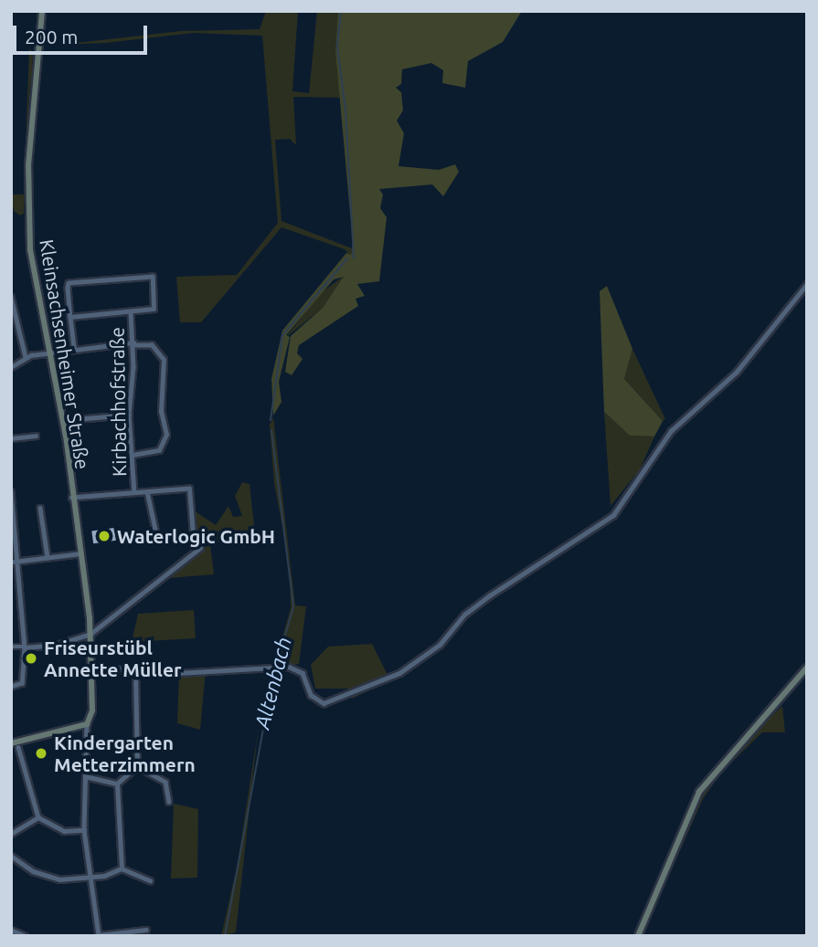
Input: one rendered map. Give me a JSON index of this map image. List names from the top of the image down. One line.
{"streets":{"main road":["Kleinsachsenheimer Straße"],"street":["Kirbachhofstraße"]},"water":["Altenbach"],"places":["Waterlogic GmbH","Friseurstübl Annette Müller","Kindergarten Metterzimmern"],"scale_bar":"200 m"}
